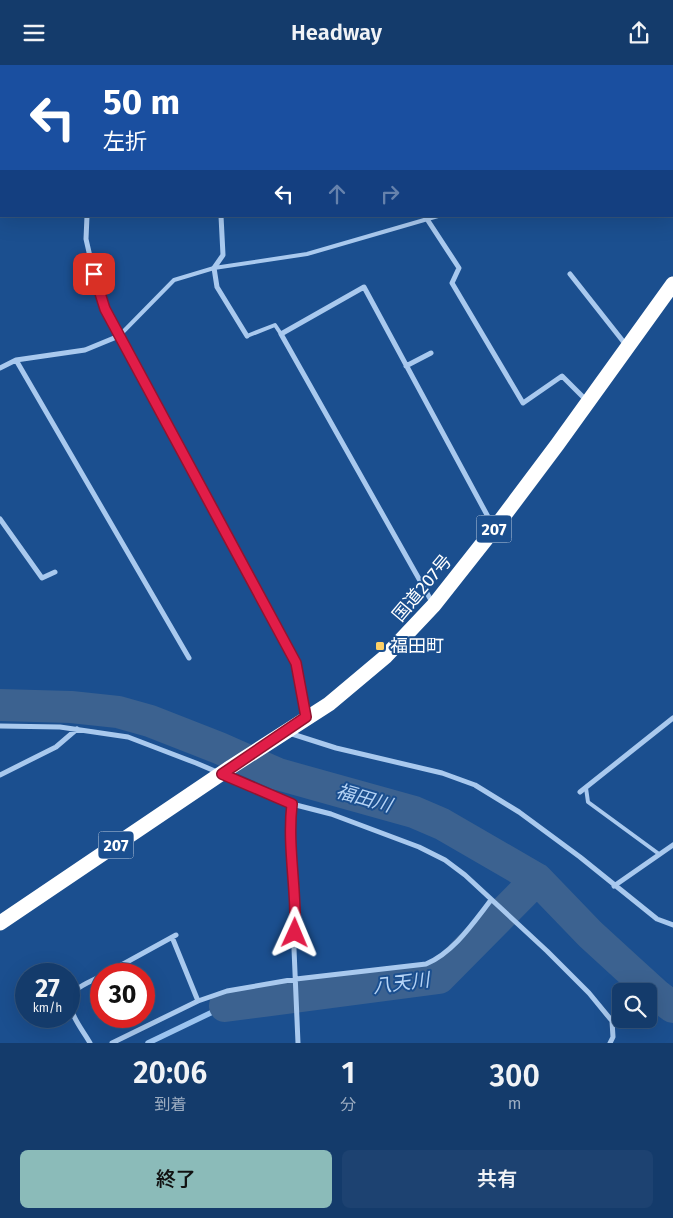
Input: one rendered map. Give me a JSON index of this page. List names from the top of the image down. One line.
{"streets":{"highway":["207","国道207号"]},"water":["福田川","八天川"],"places":{"transit":["福田町"]},"page":{"header":"Headway","turn":["50 m","左折"],"speed":"27 km/h","limit":"30","eta":["20:06","到着","1","分","300","m"],"buttons":["終了","共有"]}}
